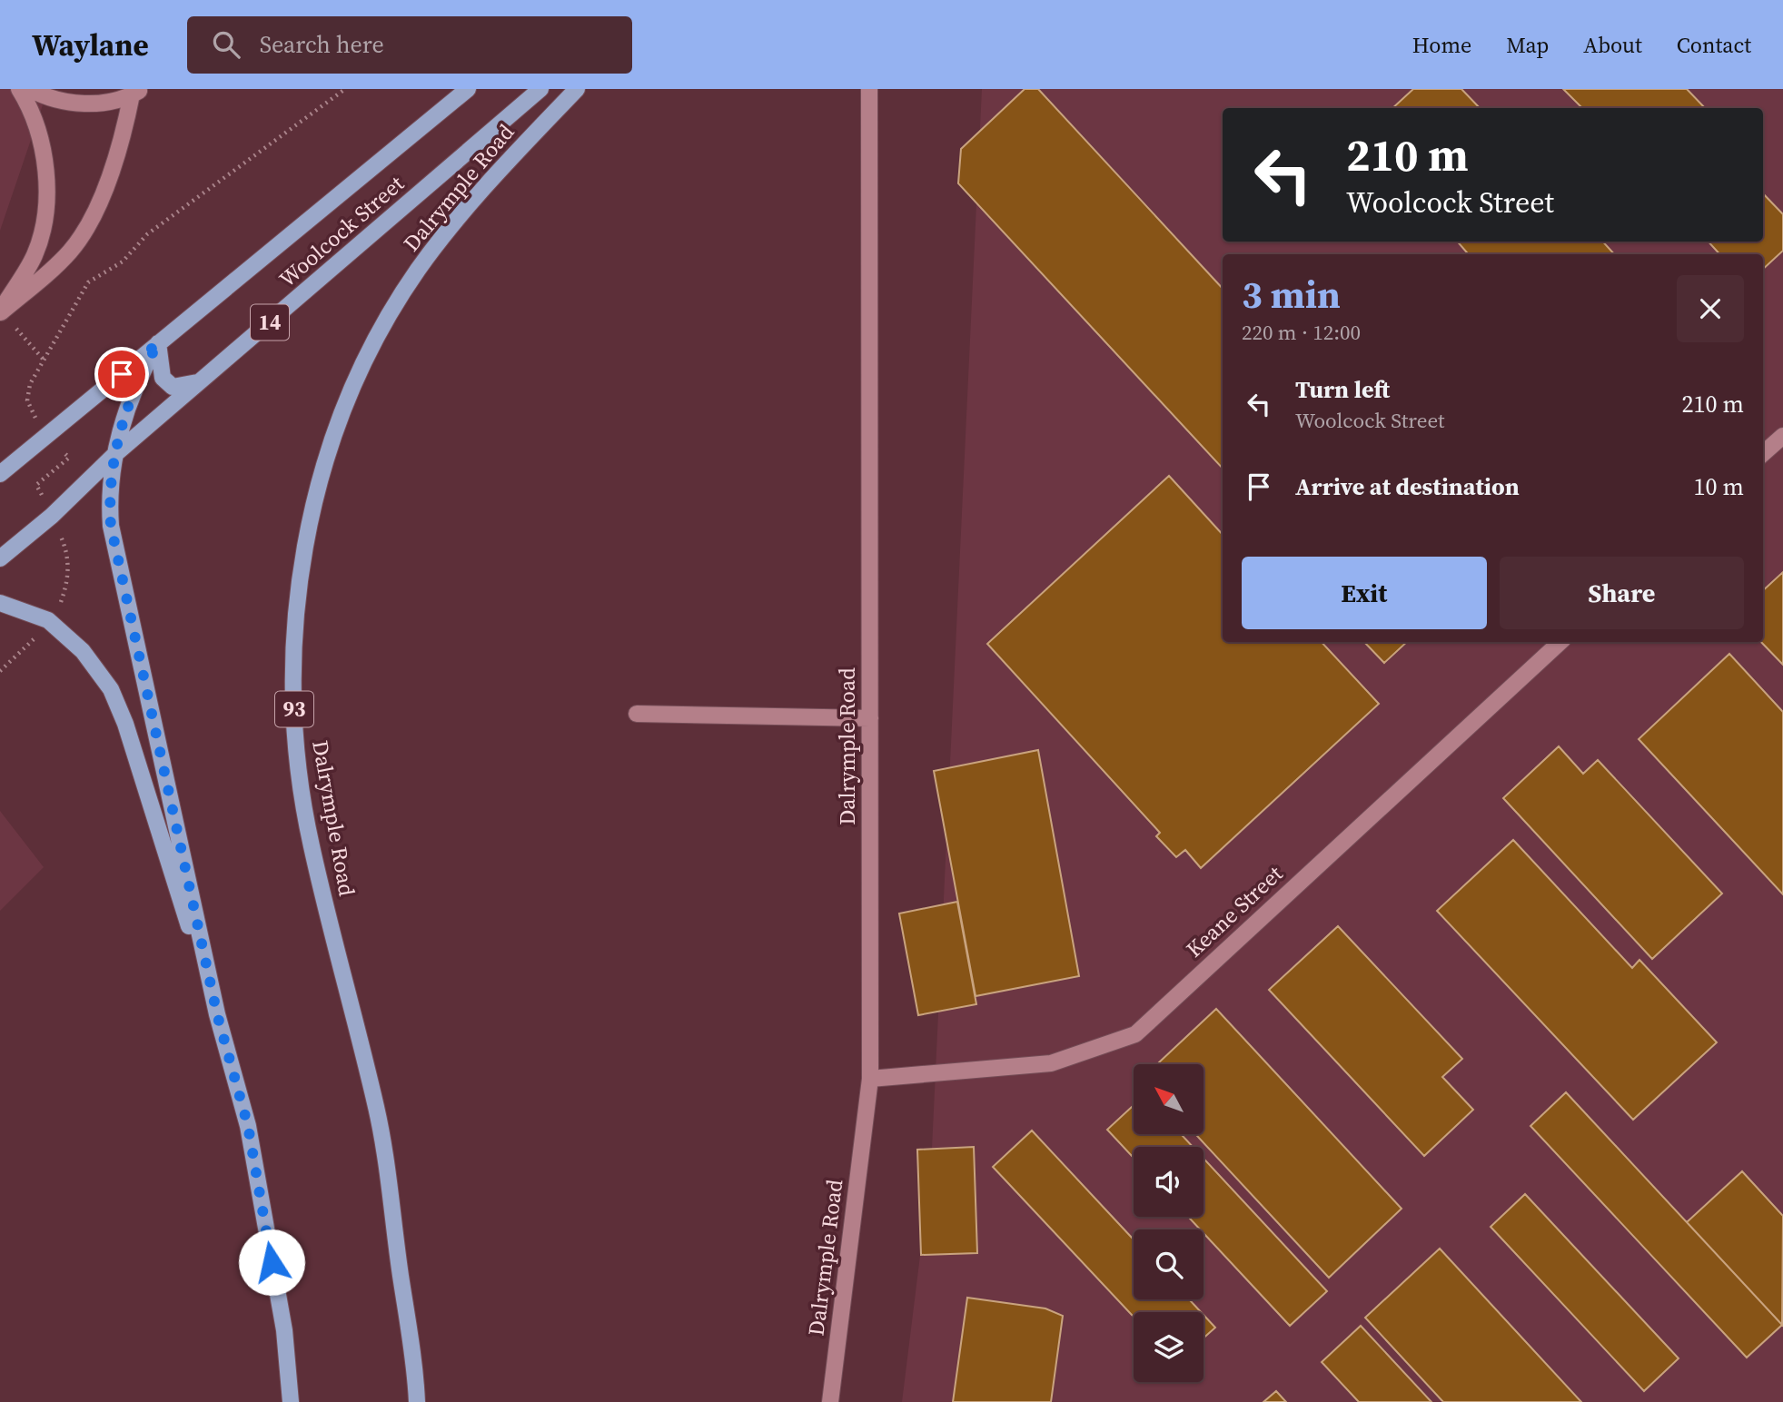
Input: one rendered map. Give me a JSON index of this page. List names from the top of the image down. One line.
{"streets":{"main road":["Dalrymple Road","Woolcock Street","14","93"],"street":["Keane Street"]},"crossings":[["Dalrymple Road","Keane Street"]],"north":"top left","page":{"header":"Waylane","search":"Search here","nav":["Home","Map","About","Contact"],"turn":["210 m","Woolcock Street"],"heading":["3 min","220 m · 12:00"],"list":[{"name":"Turn left","note":"Woolcock Street","value":"210 m"},{"name":"Arrive at destination","value":"10 m"}],"buttons":["Exit","Share"]}}
